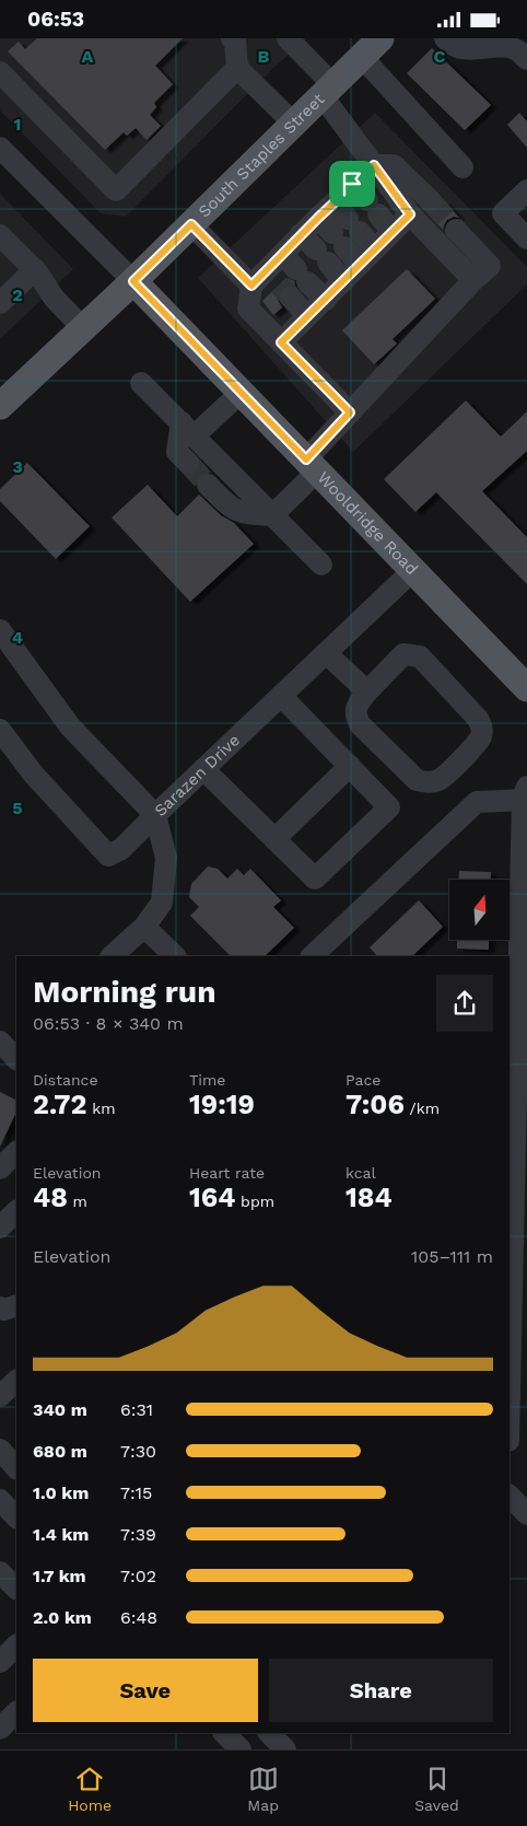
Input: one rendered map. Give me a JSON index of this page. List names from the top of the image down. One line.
{"streets":{"main road":["South Staples Street","Wooldridge Road"],"street":["Sarazen Drive"]},"crossings":[["South Staples Street","Wooldridge Road"],["Wooldridge Road","Sarazen Drive"]],"north":"top","page":{"status":"06:53","heading":["Morning run","06:53 · 8 × 340 m"],"stats":[["Distance","2.72 km"],["Time","19:19"],["Pace","7:06 /km"],["Elevation","48 m"],["Heart rate","164 bpm"],["kcal","184"]],"chart":["Elevation","105–111 m"],"list":[{"name":"340 m","note":"6:31"},{"name":"680 m","note":"7:30"},{"name":"1.0 km","note":"7:15"},{"name":"1.4 km","note":"7:39"},{"name":"1.7 km","note":"7:02"},{"name":"2.0 km","note":"6:48"}],"buttons":["Save","Share"],"tabs":["Home","Map","Saved"]},"grid":{"columns":["A","B","C"],"rows":["1","2","3","4","5"]}}
